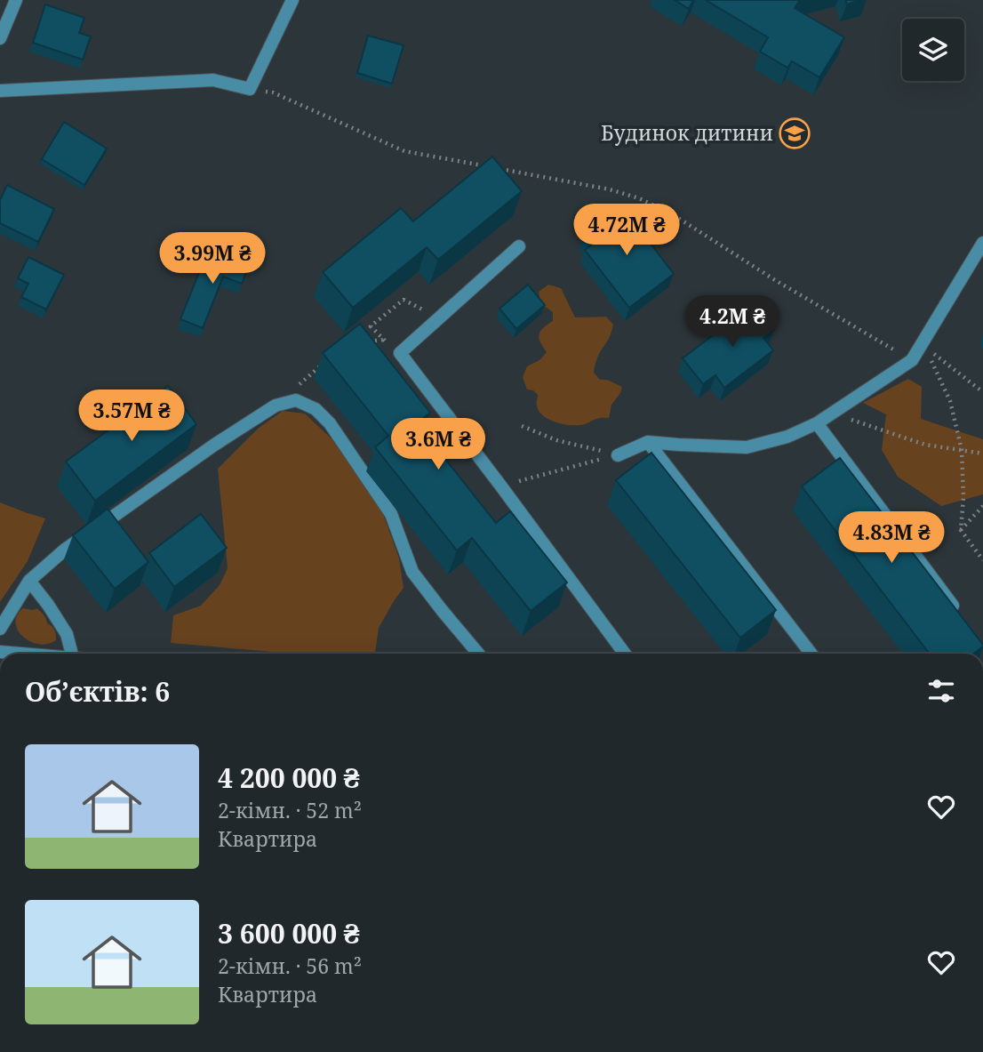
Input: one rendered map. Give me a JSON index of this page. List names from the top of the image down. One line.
{"places":{"school or university":["Будинок дитини"]},"page":{"price":["4.72M ₴","3.99M ₴","4.2M ₴","3.57M ₴","3.6M ₴","4.83M ₴"],"heading":"Об’єктів: 6","list":[{"name":"4 200 000 ₴","note":"2-кімн. · 52 m² · Квартира"},{"name":"3 600 000 ₴","note":"2-кімн. · 56 m² · Квартира"}]}}
